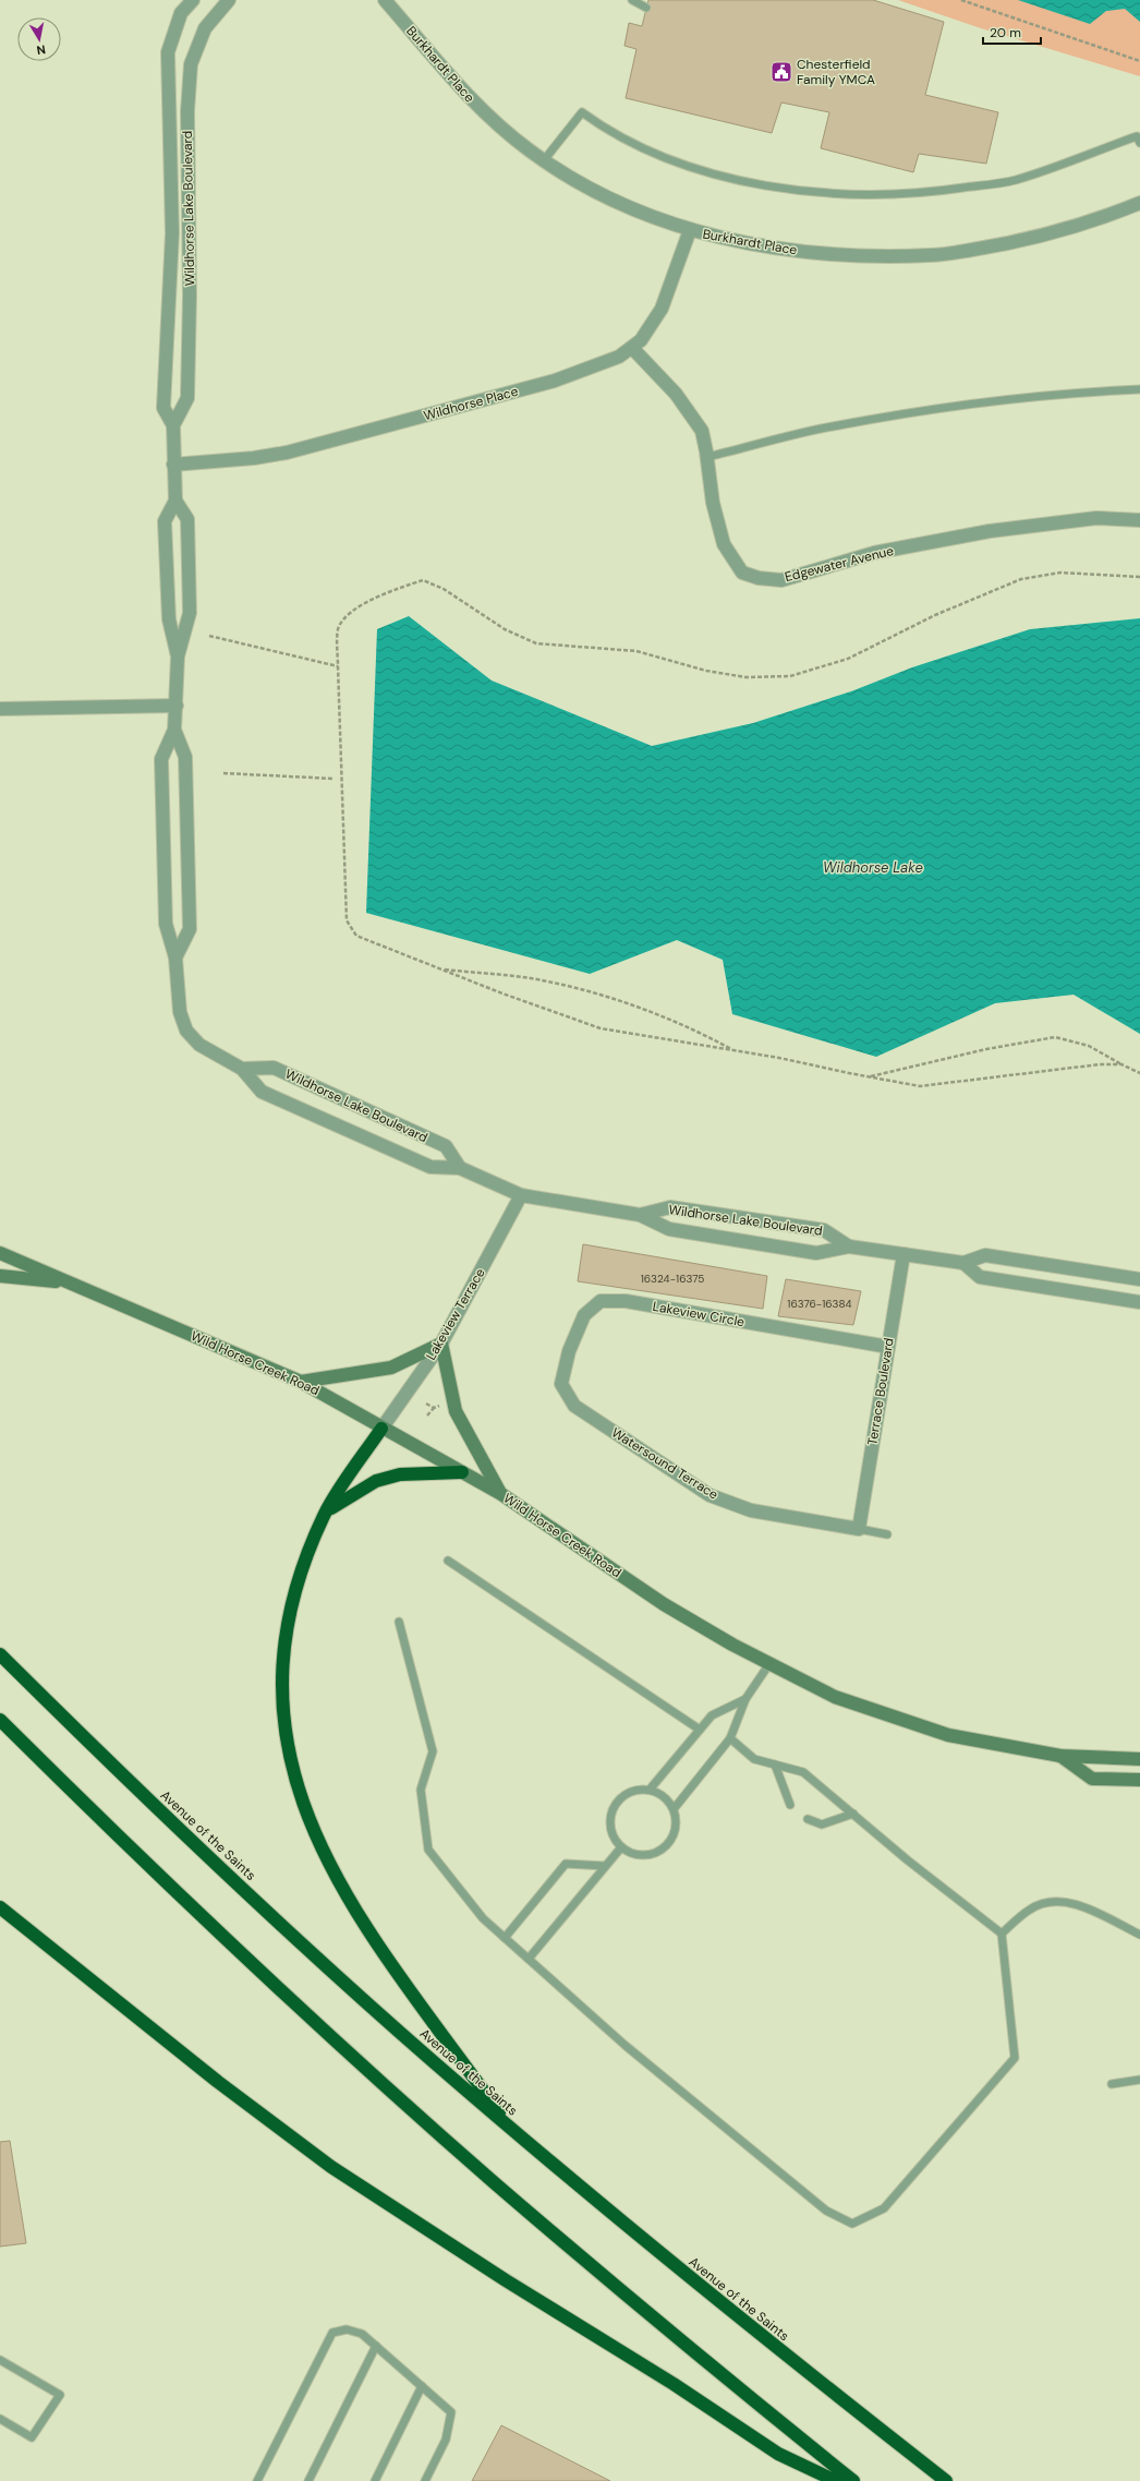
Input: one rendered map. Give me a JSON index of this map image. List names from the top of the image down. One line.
{"streets":{"highway":["Avenue of the Saints"],"main road":["Wild Horse Creek Road"],"street":["Burkhardt Place","Wildhorse Lake Boulevard","Wildhorse Place","Edgewater Avenue","Lakeview Terrace","Lakeview Circle","Terrace Boulevard","Watersound Terrace"]},"crossings":[["Burkhardt Place","Wildhorse Place"],["Wildhorse Lake Boulevard","Wildhorse Place"],["Wildhorse Lake Boulevard","Lakeview Terrace"],["Wildhorse Lake Boulevard","Terrace Boulevard"],["Wildhorse Place","Edgewater Avenue"],["Lakeview Terrace","Wild Horse Creek Road"],["Lakeview Circle","Terrace Boulevard"],["Lakeview Circle","Watersound Terrace"],["Terrace Boulevard","Watersound Terrace"]],"water":["Wildhorse Lake"],"places":{"public building":["Chesterfield Family YMCA"]},"house_numbers":["16324-16375","16376-16384"],"scale_bar":"20 m","north":"bottom"}
